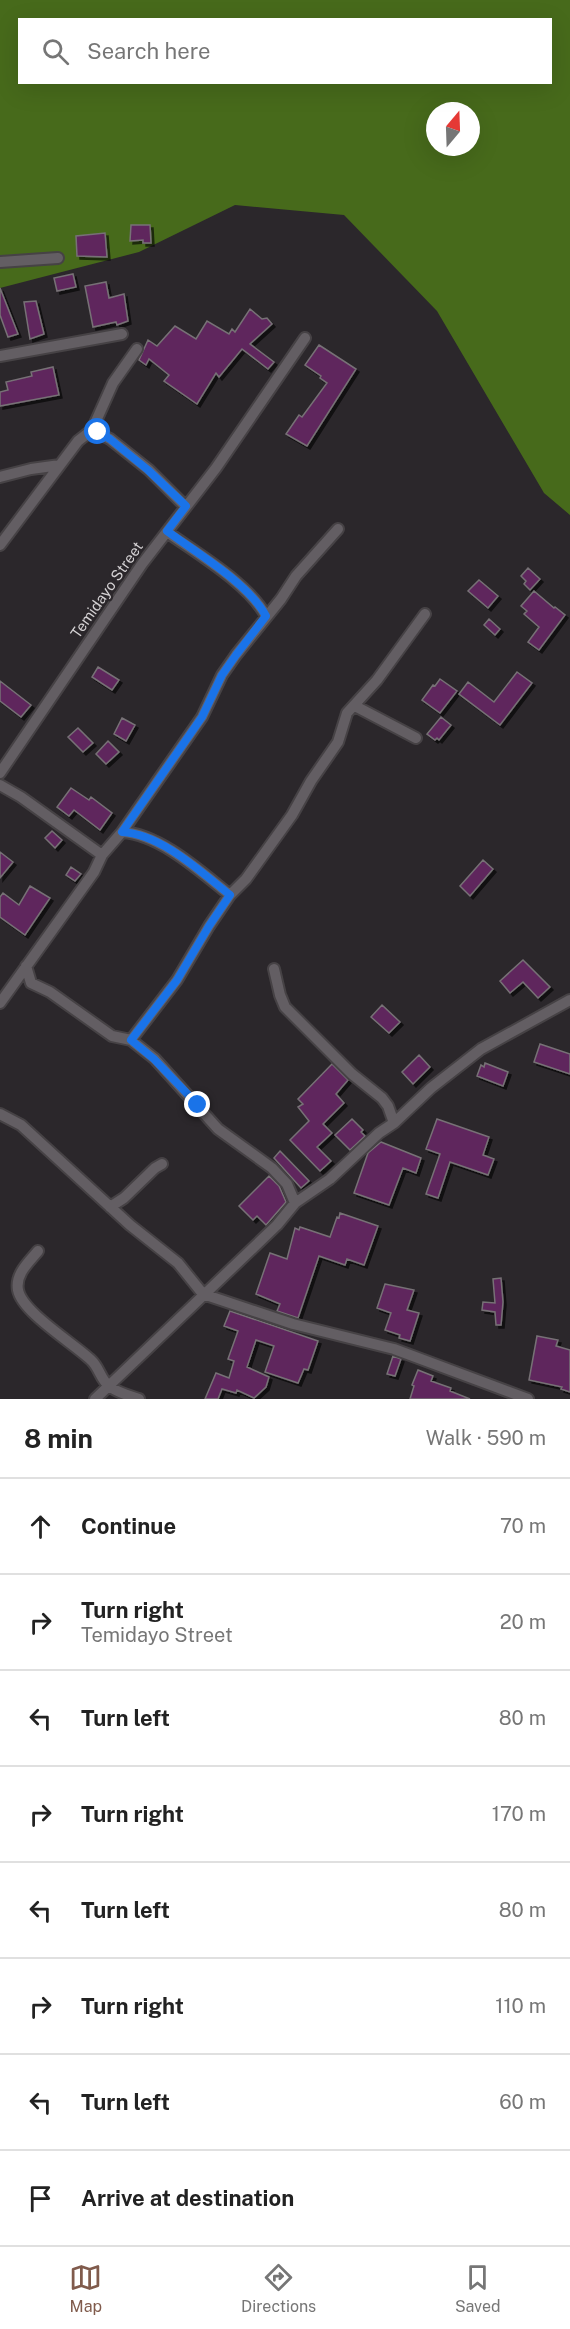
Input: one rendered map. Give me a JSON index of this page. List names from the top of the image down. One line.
{"streets":{"street":["Temidayo Street"]},"north":"top","page":{"search":"Search here","heading":["8 min","Walk · 590 m"],"list":[["Continue","70 m"],["Turn right","Temidayo Street","20 m"],["Turn left","80 m"],["Turn right","170 m"],["Turn left","80 m"],["Turn right","110 m"],["Turn left","60 m"],"Arrive at destination"],"nav":["Map","Directions","Saved"]}}
